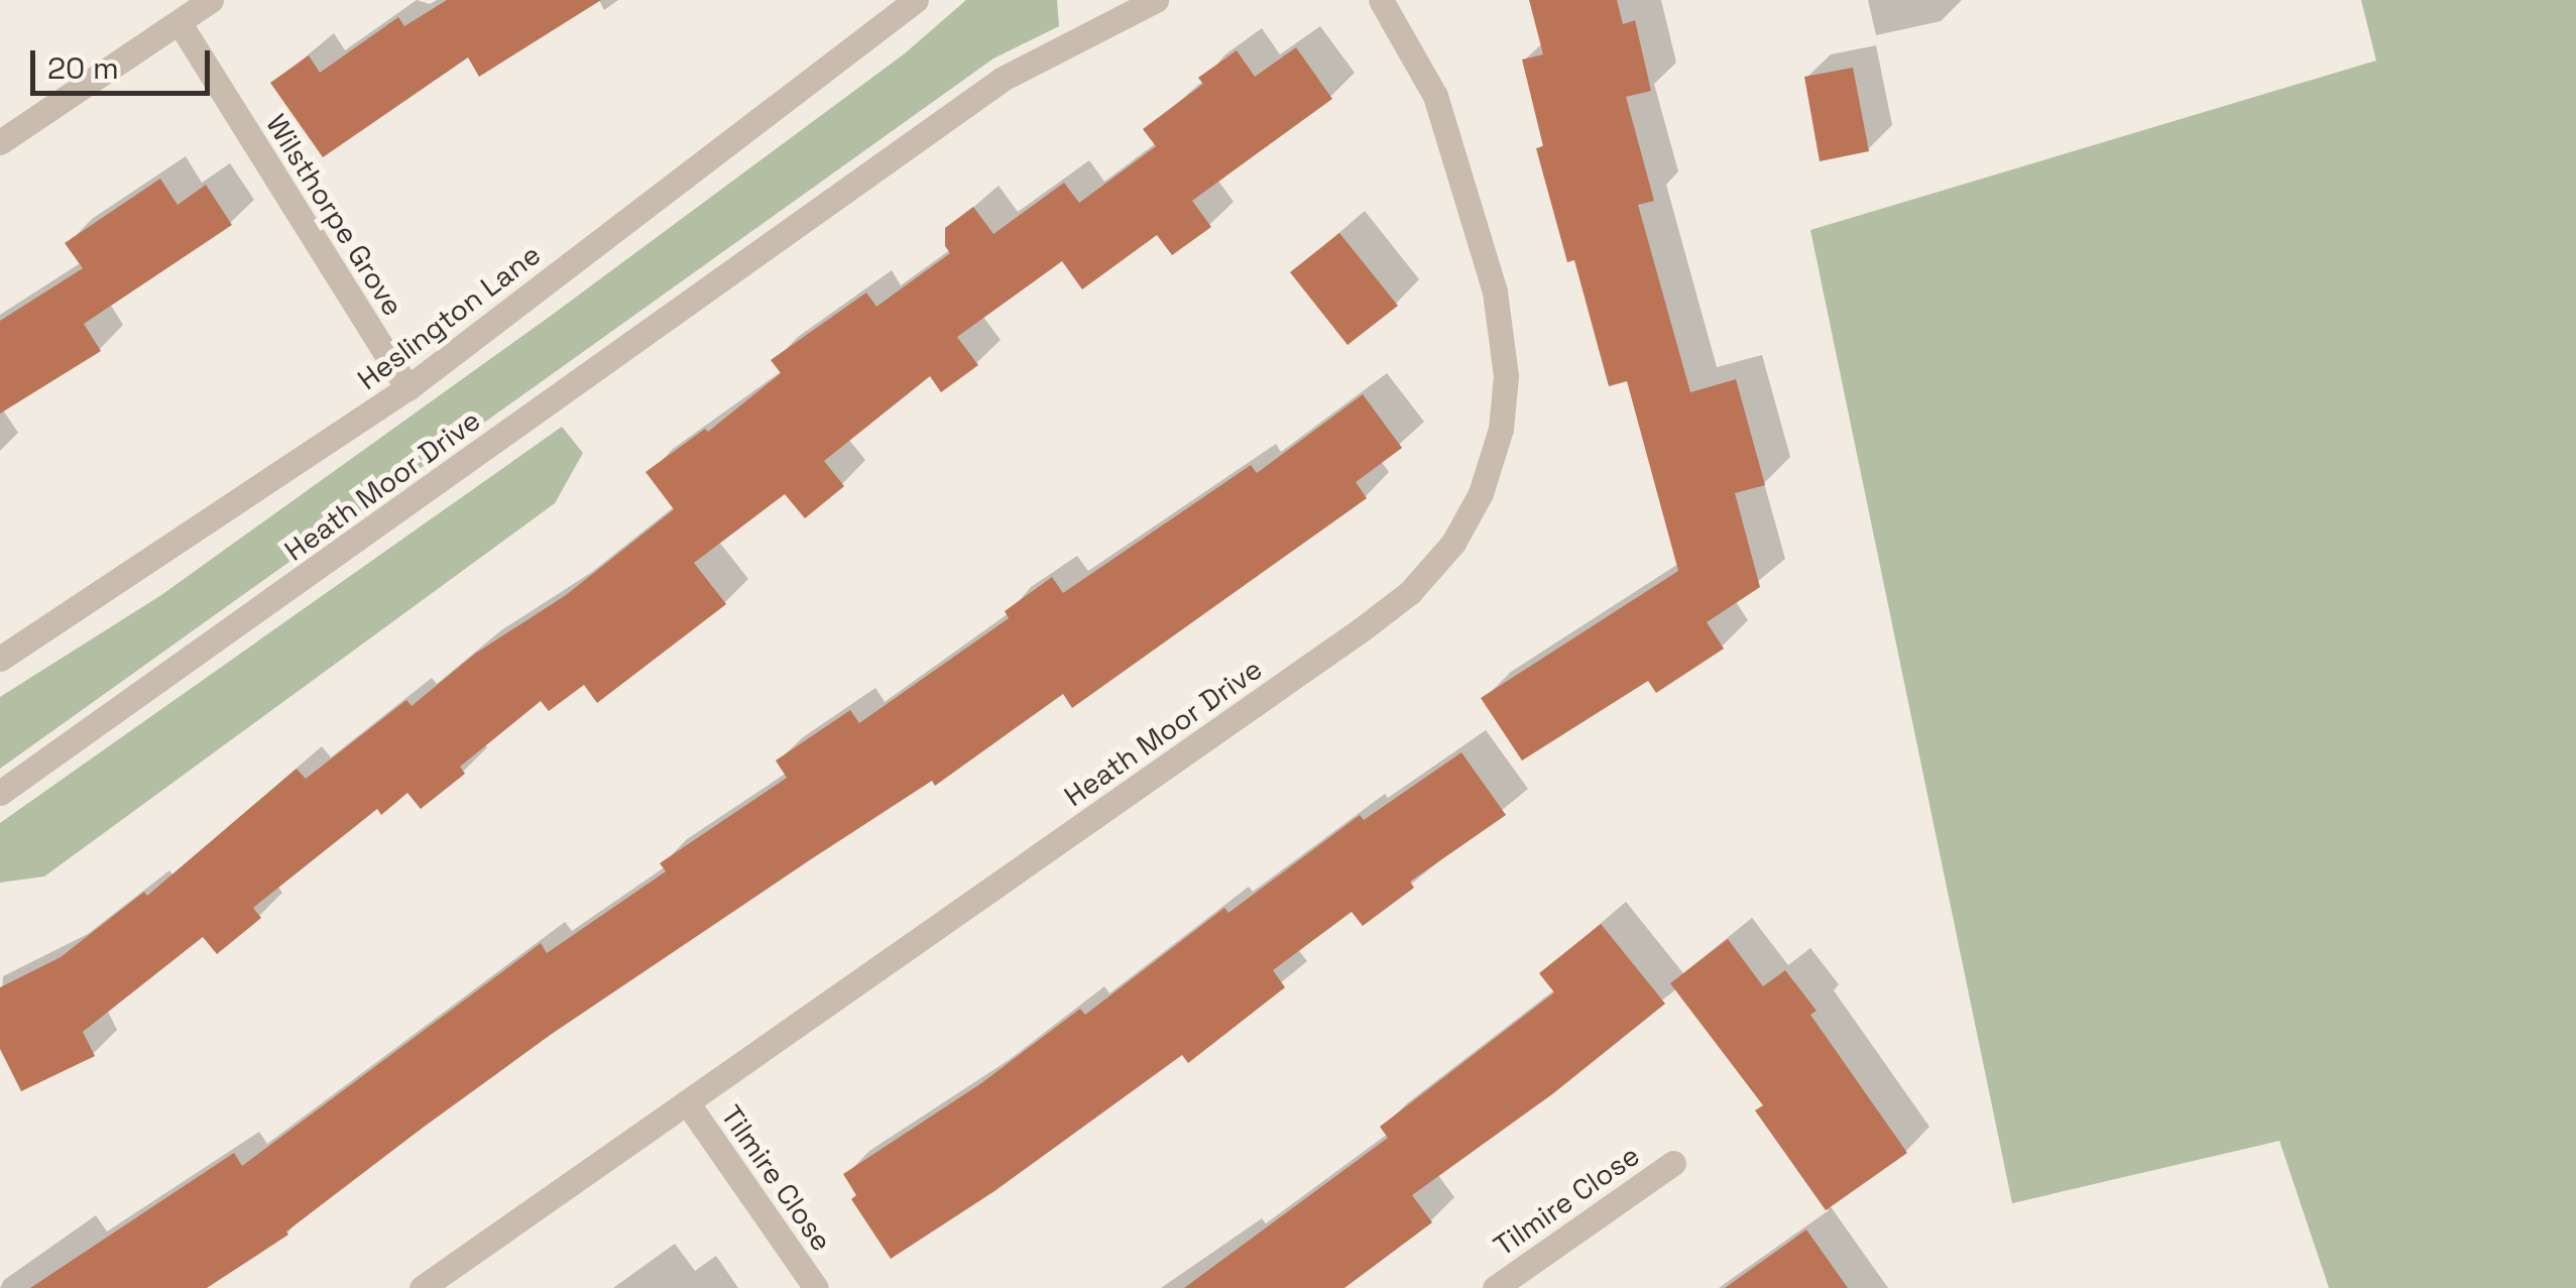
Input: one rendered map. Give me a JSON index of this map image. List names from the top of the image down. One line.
{"streets":{"street":["Wilsthorpe Grove","Heslington Lane","Heath Moor Drive","Tilmire Close"]},"crossings":[["Wilsthorpe Grove","Heslington Lane"],["Heath Moor Drive","Tilmire Close"]],"scale_bar":"20 m"}
